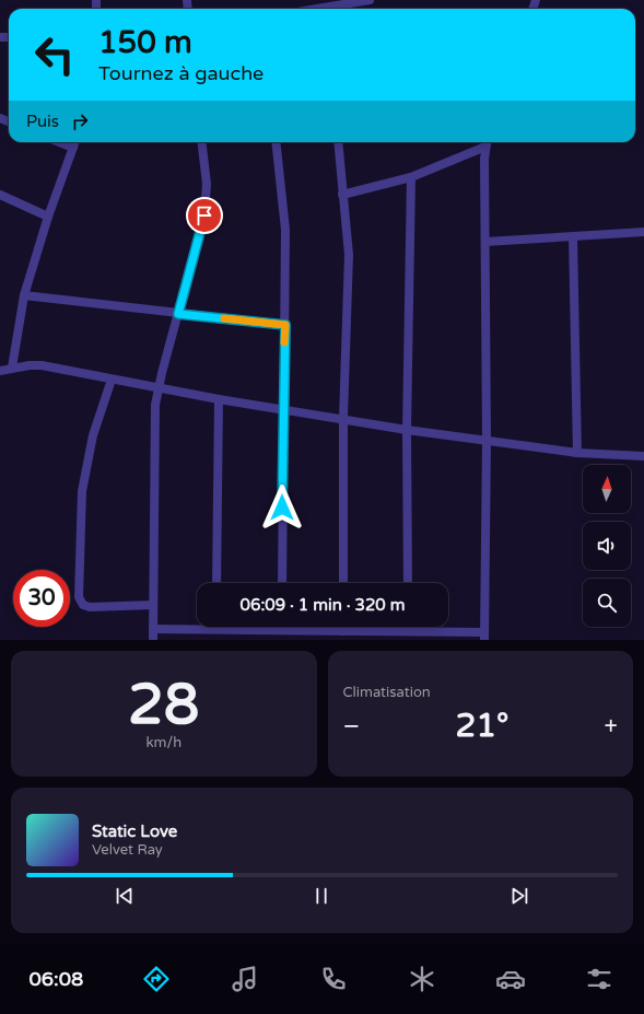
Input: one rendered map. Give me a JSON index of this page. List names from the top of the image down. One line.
{"north":"top","page":{"turn":["150 m","Tournez à gauche"],"then":"Puis","limit":"30","trip":"06:09 · 1 min · 320 m","tile":[["28","km/h"],"Climatisation"],"heat":["−","21°","+"],"song":["Static Love","Velvet Ray"],"tabs":"06:08"}}
